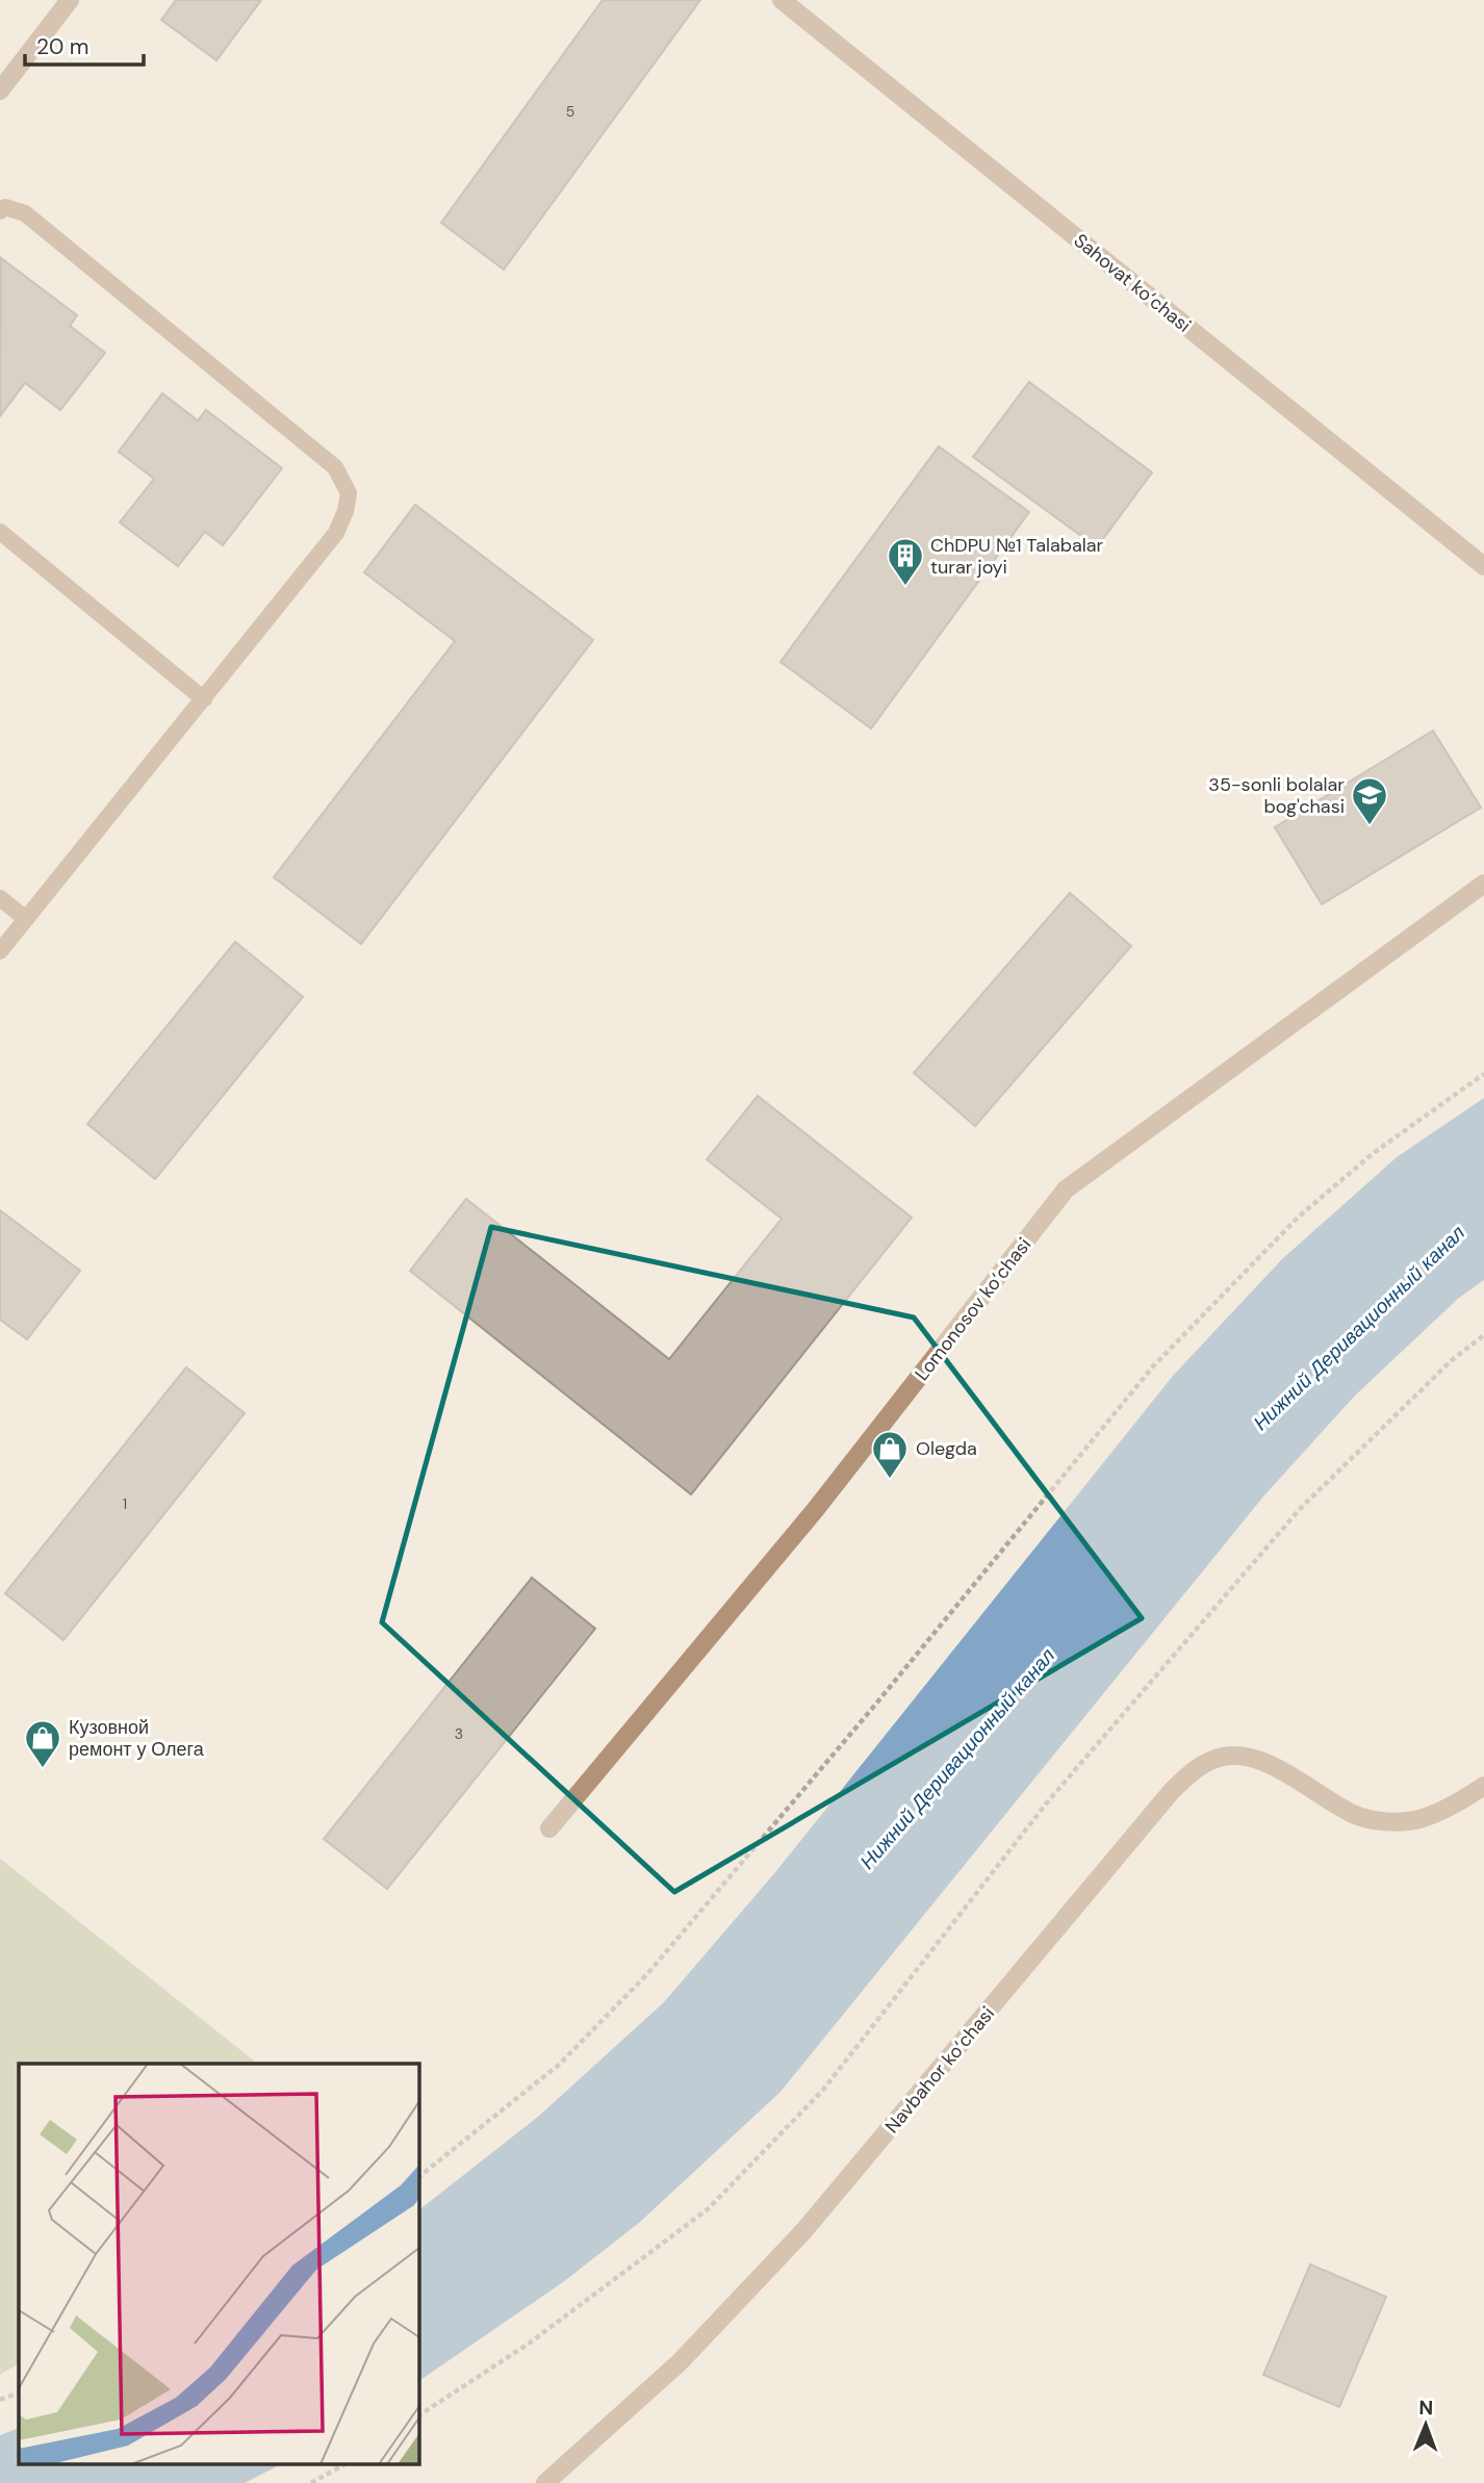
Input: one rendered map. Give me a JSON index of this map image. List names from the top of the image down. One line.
{"streets":{"street":["Sahovat ko‘chasi","Lomonosov ko‘chasi","Navbahor ko‘chasi"]},"water":["Нижний Деривационный канал"],"places":{"building":["ChDPU №1 Talabalar turar joyi"],"school or university":["35-sonli bolalar bog'chasi"],"shop":["Olegda","Кузовной ремонт у Олега"]},"house_numbers":["5","1","3"],"scale_bar":"20 m","north":"top"}
